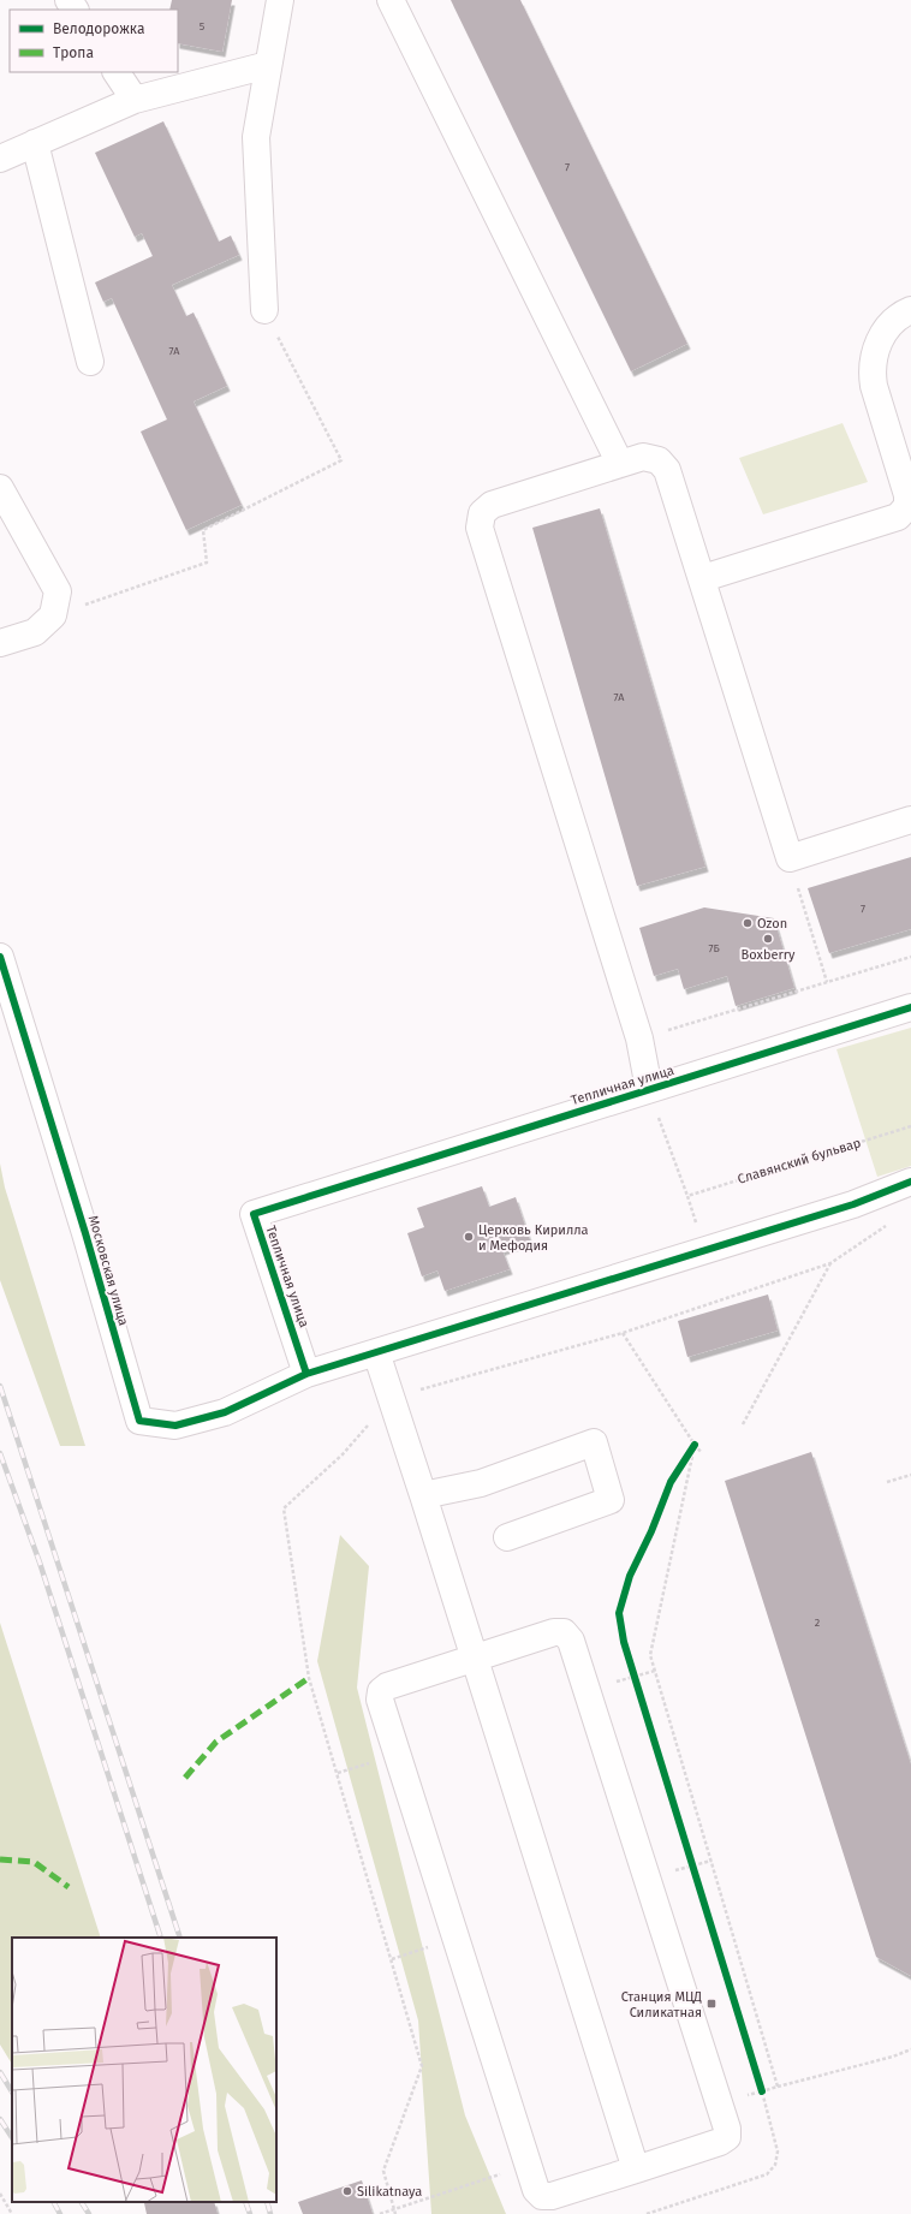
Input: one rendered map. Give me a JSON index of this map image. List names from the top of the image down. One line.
{"streets":{"street":["Тепличная улица","Московская улица"],"path":["Славянский бульвар"]},"crossings":[["Тепличная улица","Московская улица"]],"places":{"other":["Ozon","Boxberry","Церковь Кирилла и Мефодия","Silikatnaya"],"transit":["Станция МЦД Силикатная"]},"house_numbers":["5","7","7А","7А","7","7Б","2"],"legend":["Велодорожка","Тропа"]}
